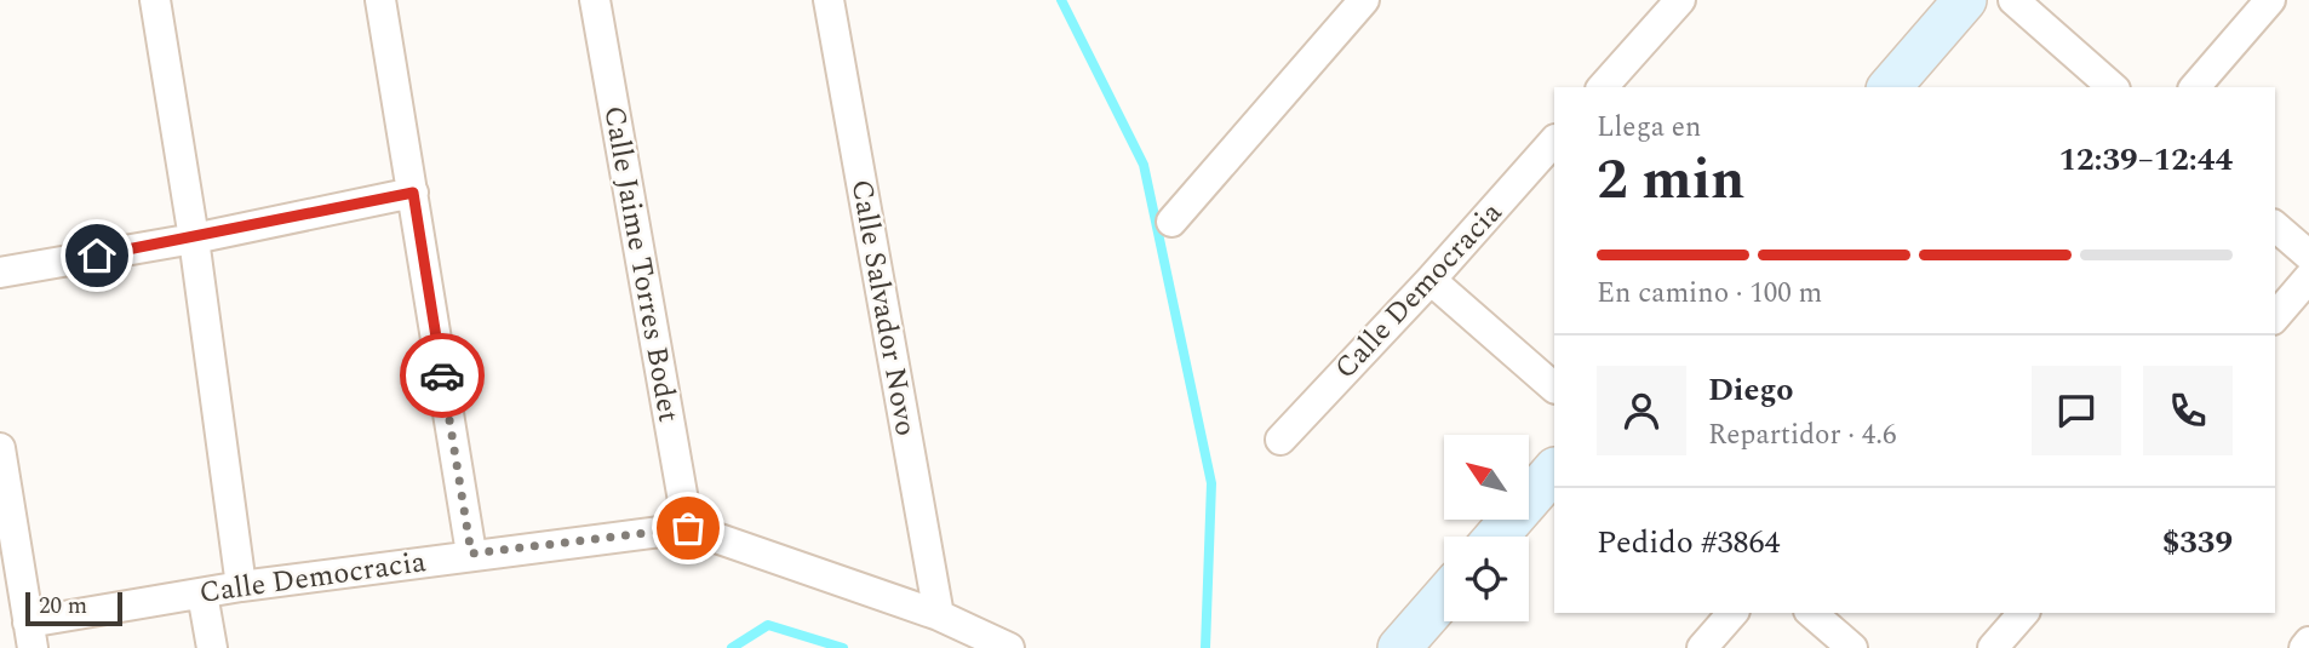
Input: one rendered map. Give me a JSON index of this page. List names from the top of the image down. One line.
{"streets":{"street":["Calle Jaime Torres Bodet","Calle Democracia","Calle Salvador Novo"]},"crossings":[["Calle Jaime Torres Bodet","Calle Democracia"],["Calle Democracia","Calle Salvador Novo"]],"scale_bar":"20 m","north":"top left","page":{"heading":["2 min","Llega en","12:39–12:44"],"panel":["Diego","Repartidor · 4.6","Pedido #3864","$339"],"bar":"En camino · 100 m","scale":"20 m"}}
